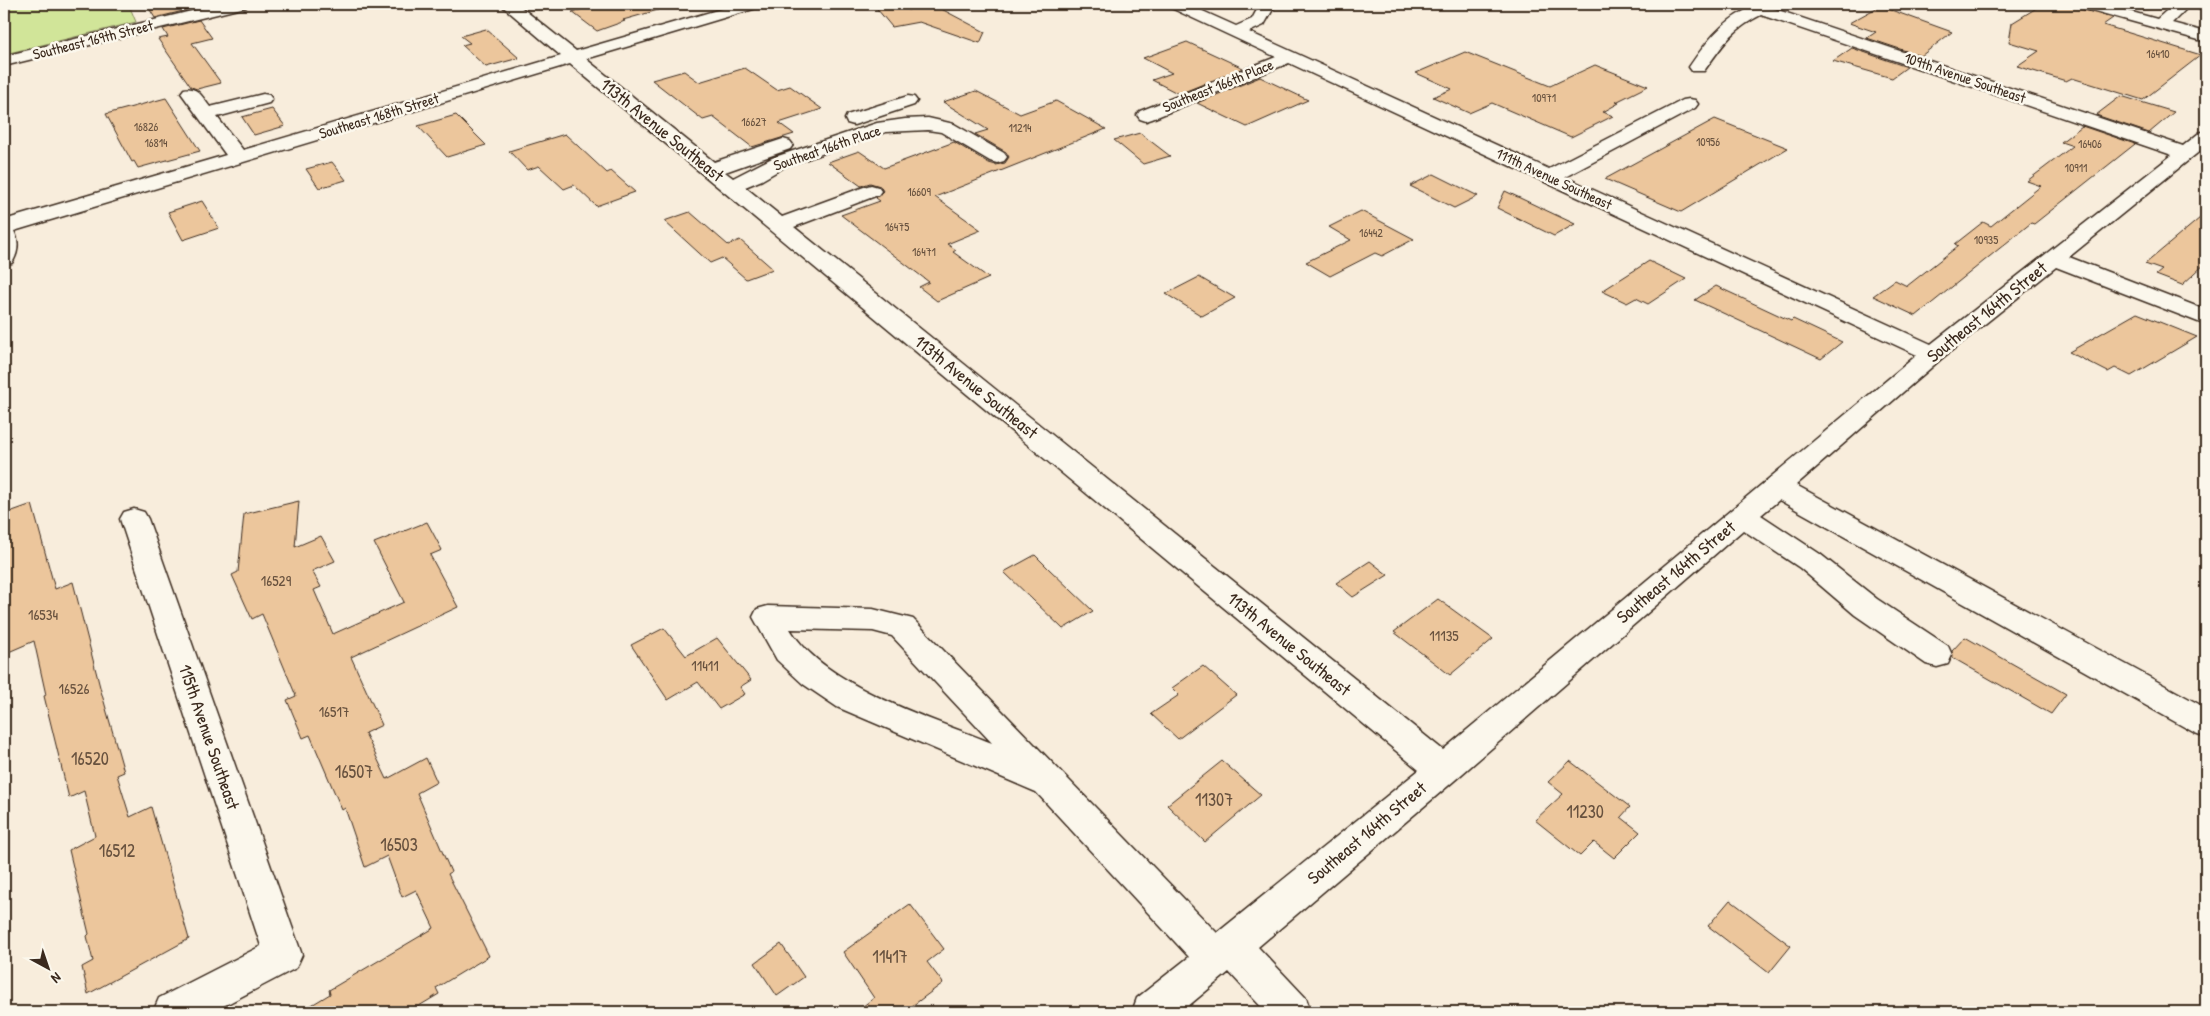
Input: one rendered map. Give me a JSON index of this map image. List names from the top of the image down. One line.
{"streets":{"street":["Southeast 169th Street","109th Avenue Southeast","Southeast 166th Place","Southeast 168th Street","113th Avenue Southeast","Southeat 166th Place","111th Avenue Southeast","Southeast 164th Street","115th Avenue Southeast"]},"crossings":[["109th Avenue Southeast","Southeast 164th Street"],["Southeast 166th Place","111th Avenue Southeast"],["Southeast 168th Street","113th Avenue Southeast"],["113th Avenue Southeast","Southeat 166th Place"],["113th Avenue Southeast","Southeast 164th Street"],["111th Avenue Southeast","Southeast 164th Street"]],"house_numbers":["16410","10971","16627","16826","11214","10956","16814","16406","10911","16609","16475","16442","10935","16471","16529","16534","11135","11411","16526","16517","16520","16507","11307","11230","16503","16512","11417"],"north":"bottom right"}
